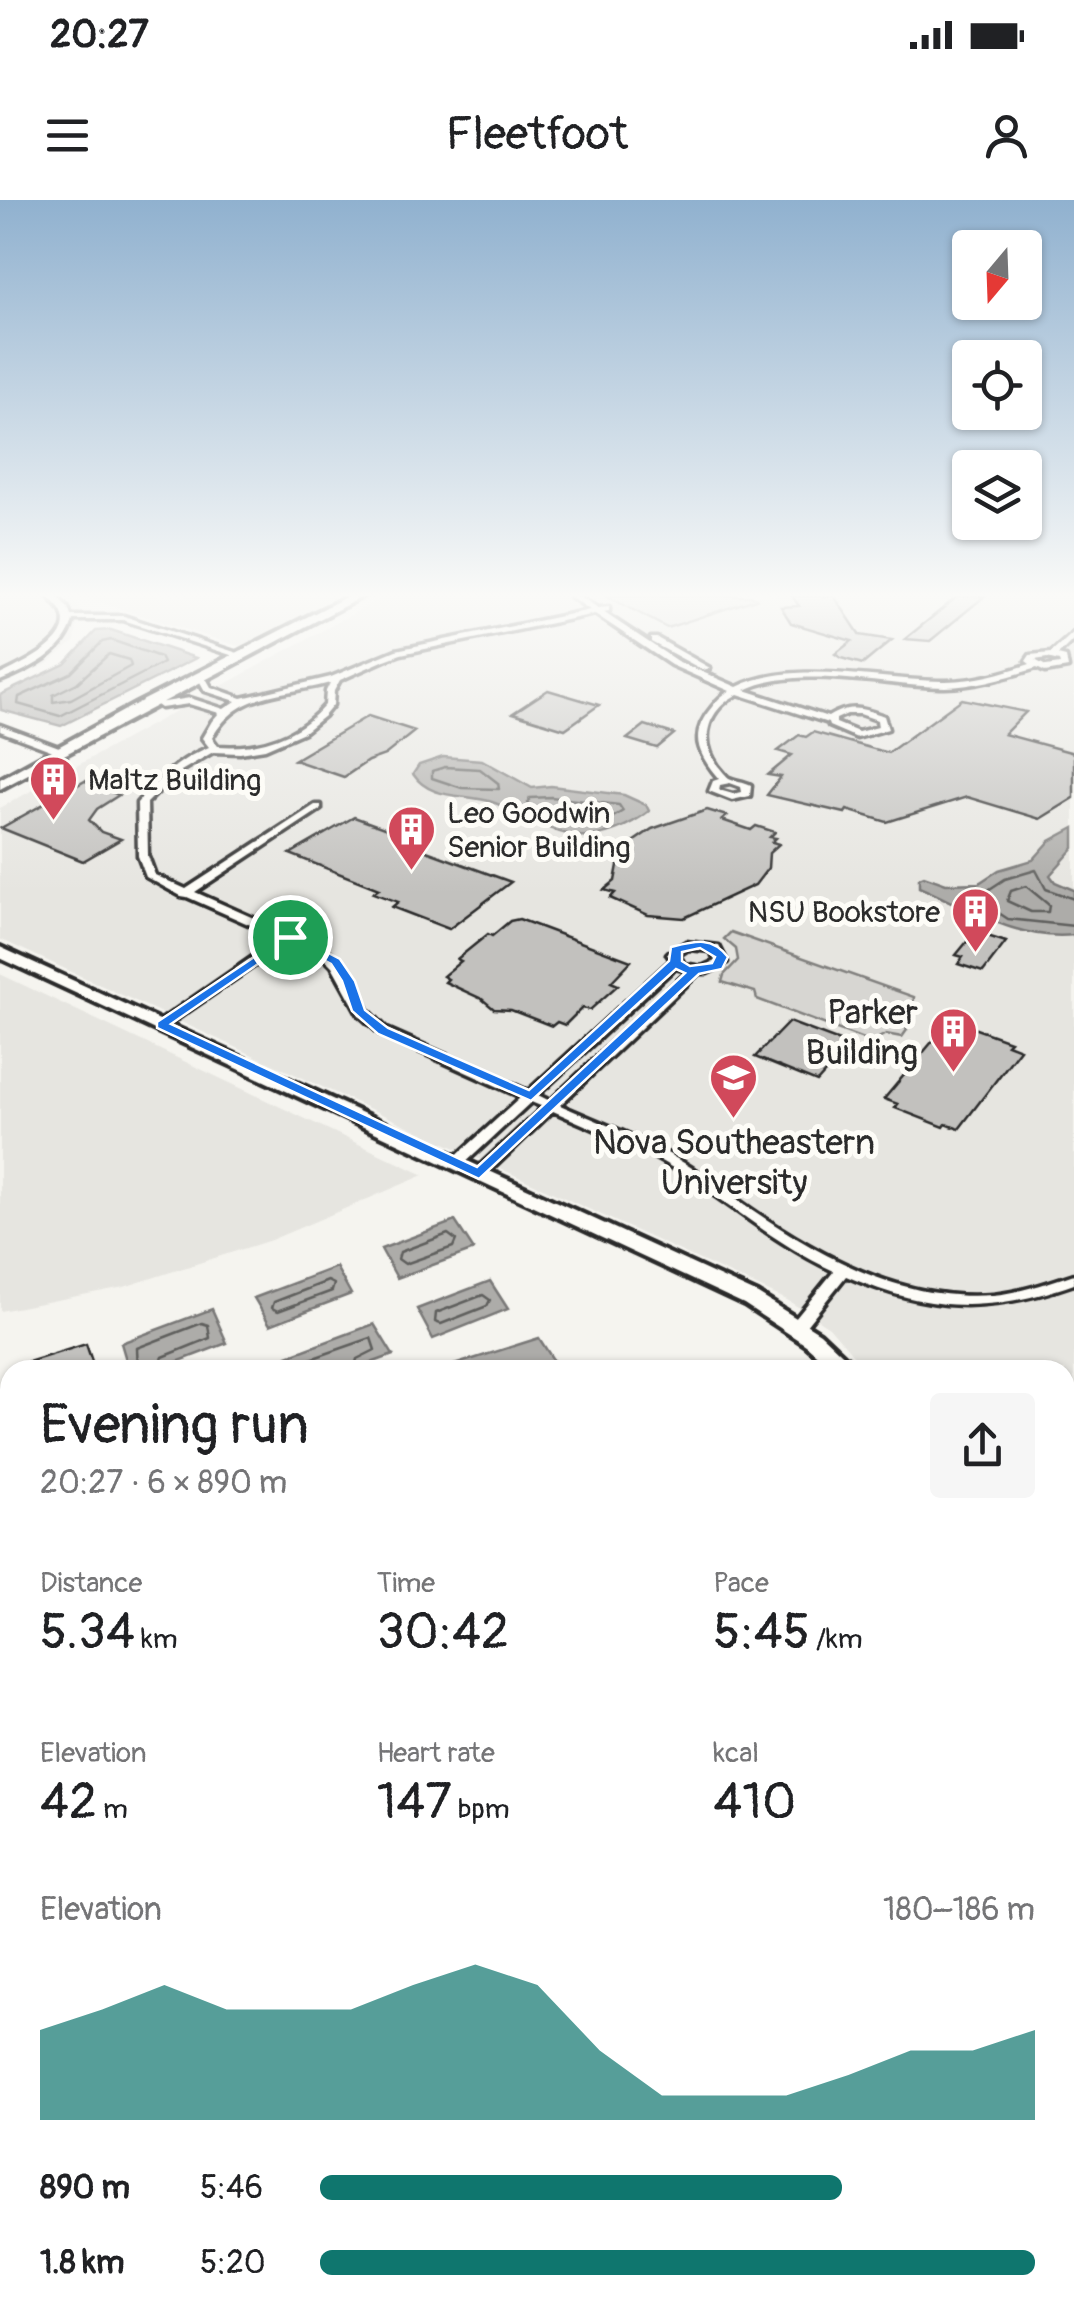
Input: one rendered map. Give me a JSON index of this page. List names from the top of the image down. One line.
{"places":{"building":["Maltz Building","Leo Goodwin Senior Building","NSU Bookstore","Parker Building"],"school or university":["Nova Southeastern University"]},"north":"bottom","page":{"status":"20:27","header":"Fleetfoot","heading":["Evening run","20:27 · 6 × 890 m"],"stats":[["Distance","5.34 km"],["Time","30:42"],["Pace","5:45 /km"],["Elevation","42 m"],["Heart rate","147 bpm"],["kcal","410"]],"chart":["Elevation","180–186 m"],"list":[{"name":"890 m","note":"5:46"},{"name":"1.8 km","note":"5:20"}]}}
